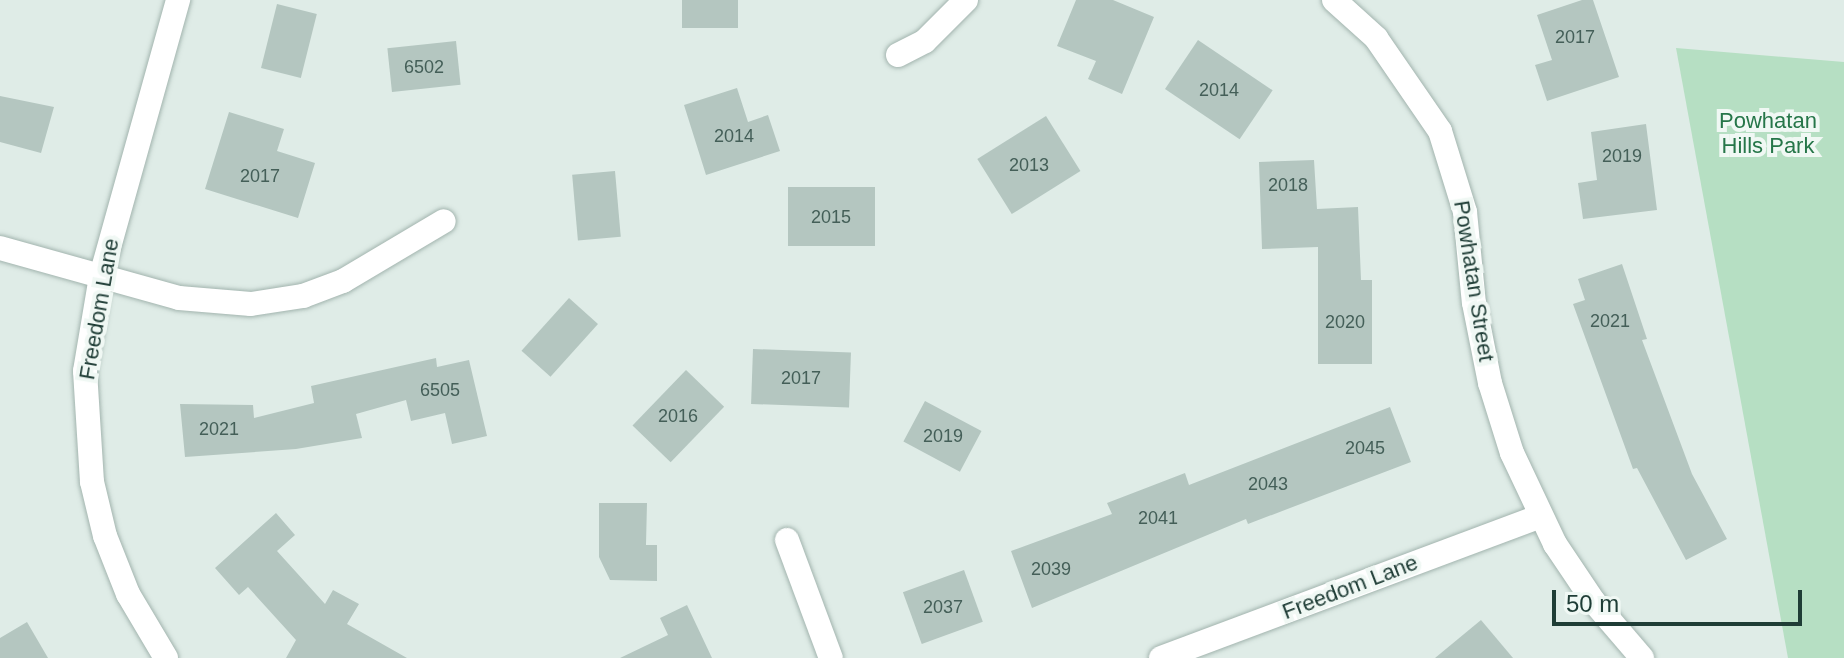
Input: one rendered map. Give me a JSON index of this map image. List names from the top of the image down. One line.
{"streets":{"street":["Powhatan Street","Freedom Lane"]},"crossings":[["Powhatan Street","Freedom Lane"]],"parks":["Powhatan Hills Park"],"house_numbers":["2017","6502","2014","2014","2019","2013","2017","2018","2015","2021","2020","2017","6505","2016","2021","2019","2045","2043","2041","2039","2037"],"scale_bar":"50 m"}
